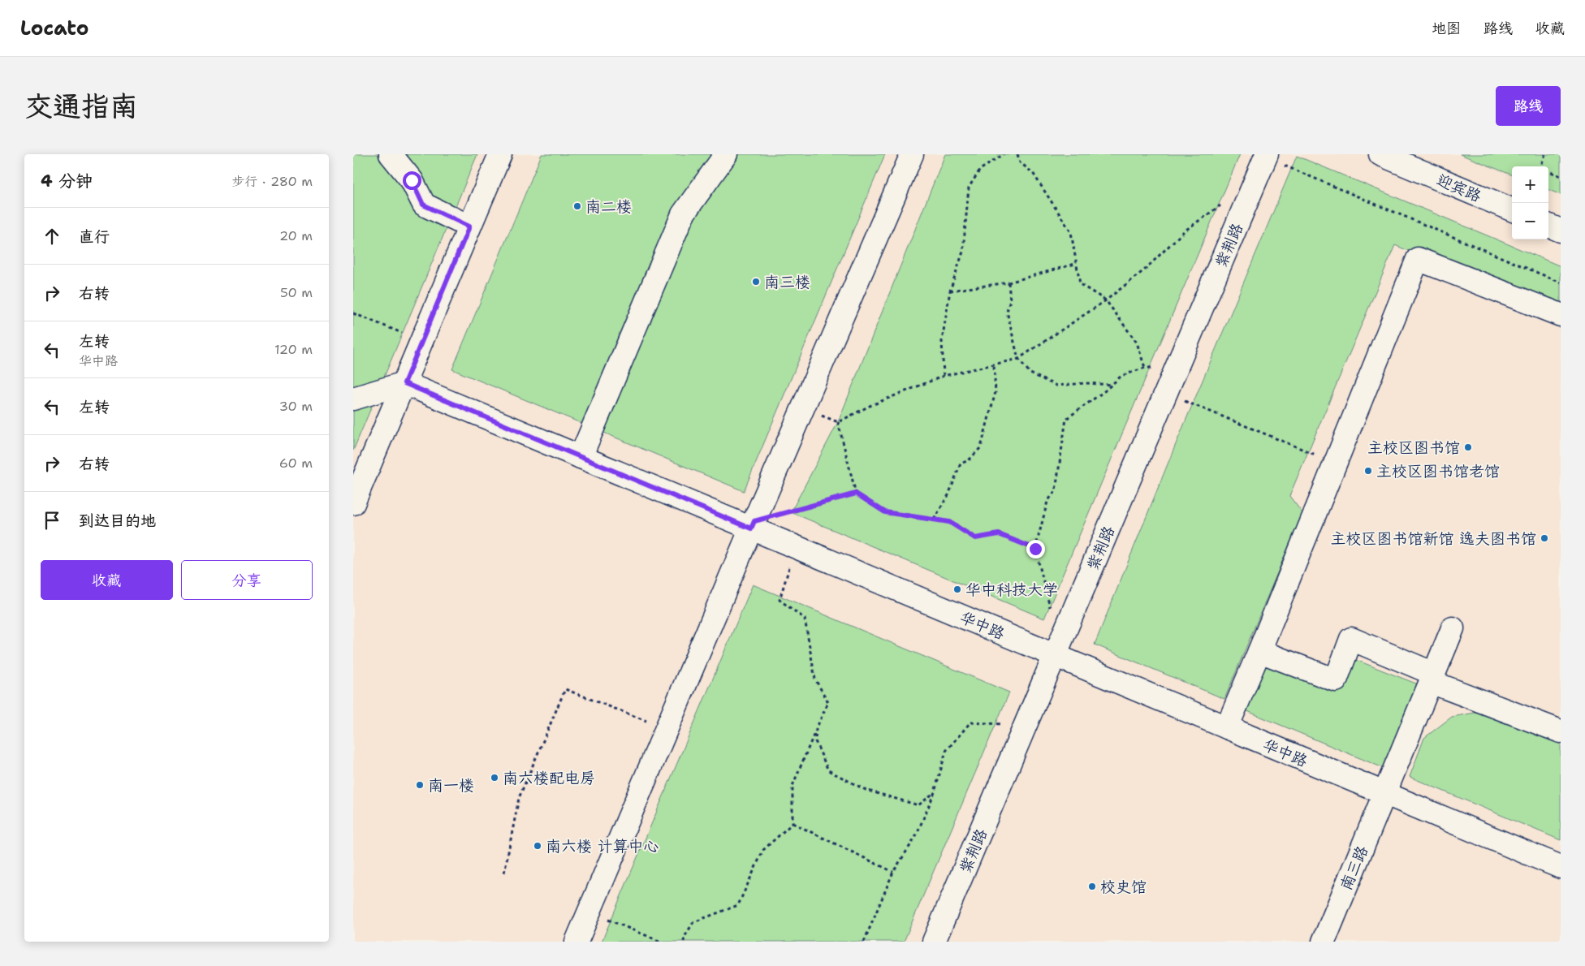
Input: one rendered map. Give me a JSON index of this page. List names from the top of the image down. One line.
{"streets":{"street":["迎宾路","紫荆路","华中路","南三路"]},"crossings":[["紫荆路","华中路"],["华中路","南三路"]],"places":["南二楼","南三楼","主校区图书馆","主校区图书馆老馆","主校区图书馆新馆 逸夫图书馆","华中科技大学","南六楼配电房","南一楼","南六楼 计算中心","校史馆"],"page":{"header":"Locato","nav":["地图","路线","收藏"],"buttons":["路线",["收藏","分享"]],"title":"交通指南","heading":["4 分钟","步行 · 280 m"],"map_buttons":["+","−"],"list":[["直行","20 m"],["右转","50 m"],["左转","华中路","120 m"],["左转","30 m"],["右转","60 m"],"到达目的地"]}}
